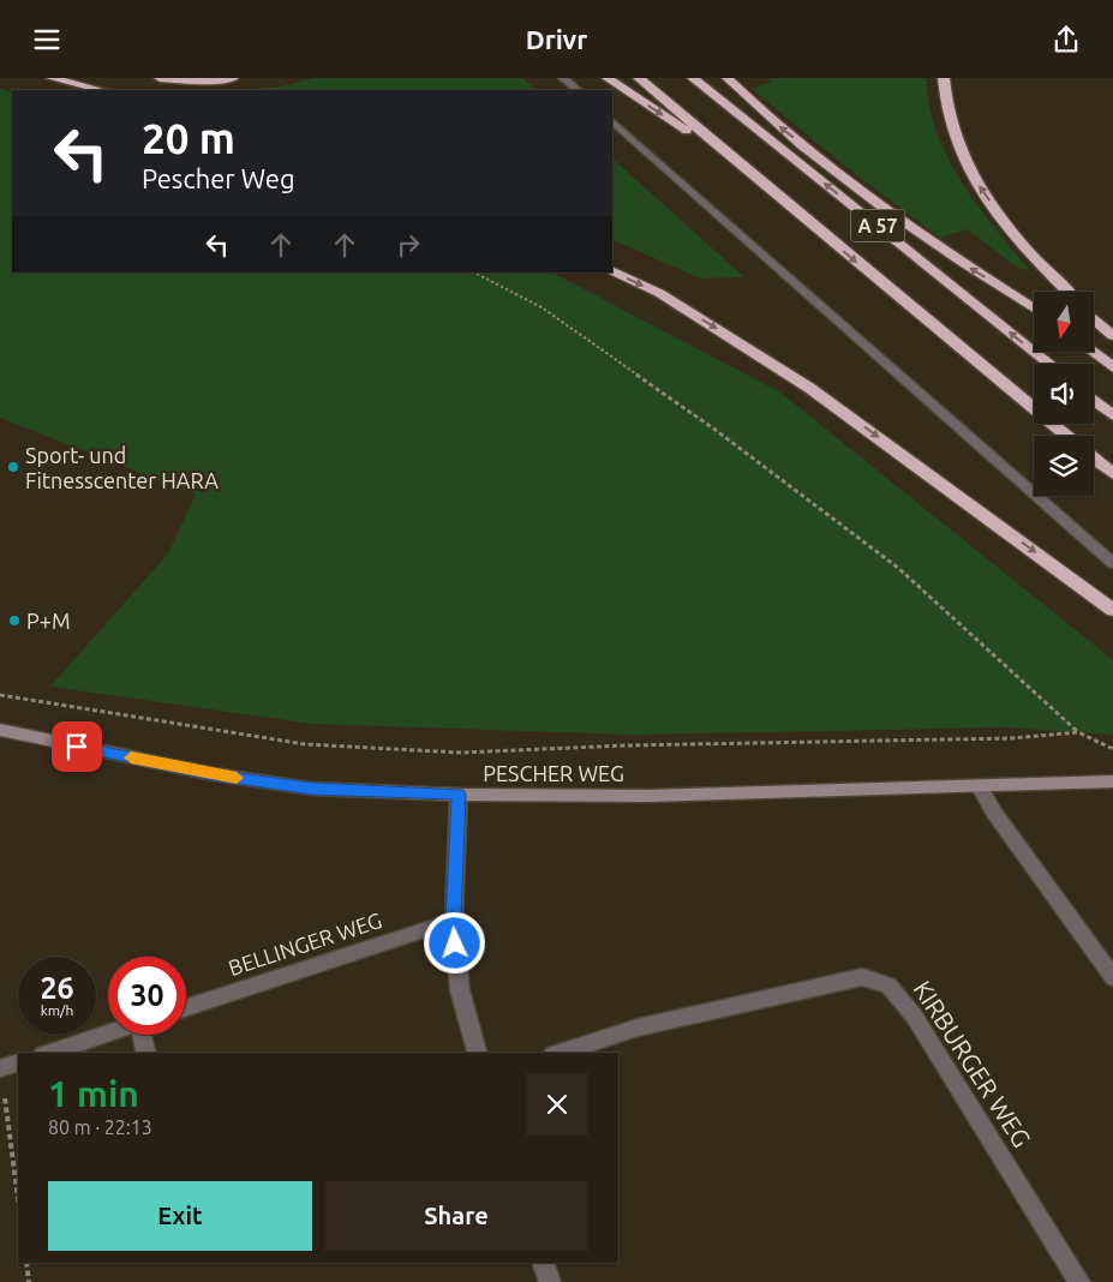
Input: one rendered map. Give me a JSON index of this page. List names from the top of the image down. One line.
{"streets":{"highway":["A 57"],"street":["PESCHER WEG","BELLINGER WEG","KIRBURGER WEG"]},"places":["Sport- und Fitnesscenter HARA","P+M"],"north":"bottom","page":{"header":"Drivr","turn":["20 m","Pescher Weg"],"speed":"26 km/h","limit":"30","heading":["1 min","80 m · 22:13"],"buttons":["Exit","Share"]}}
